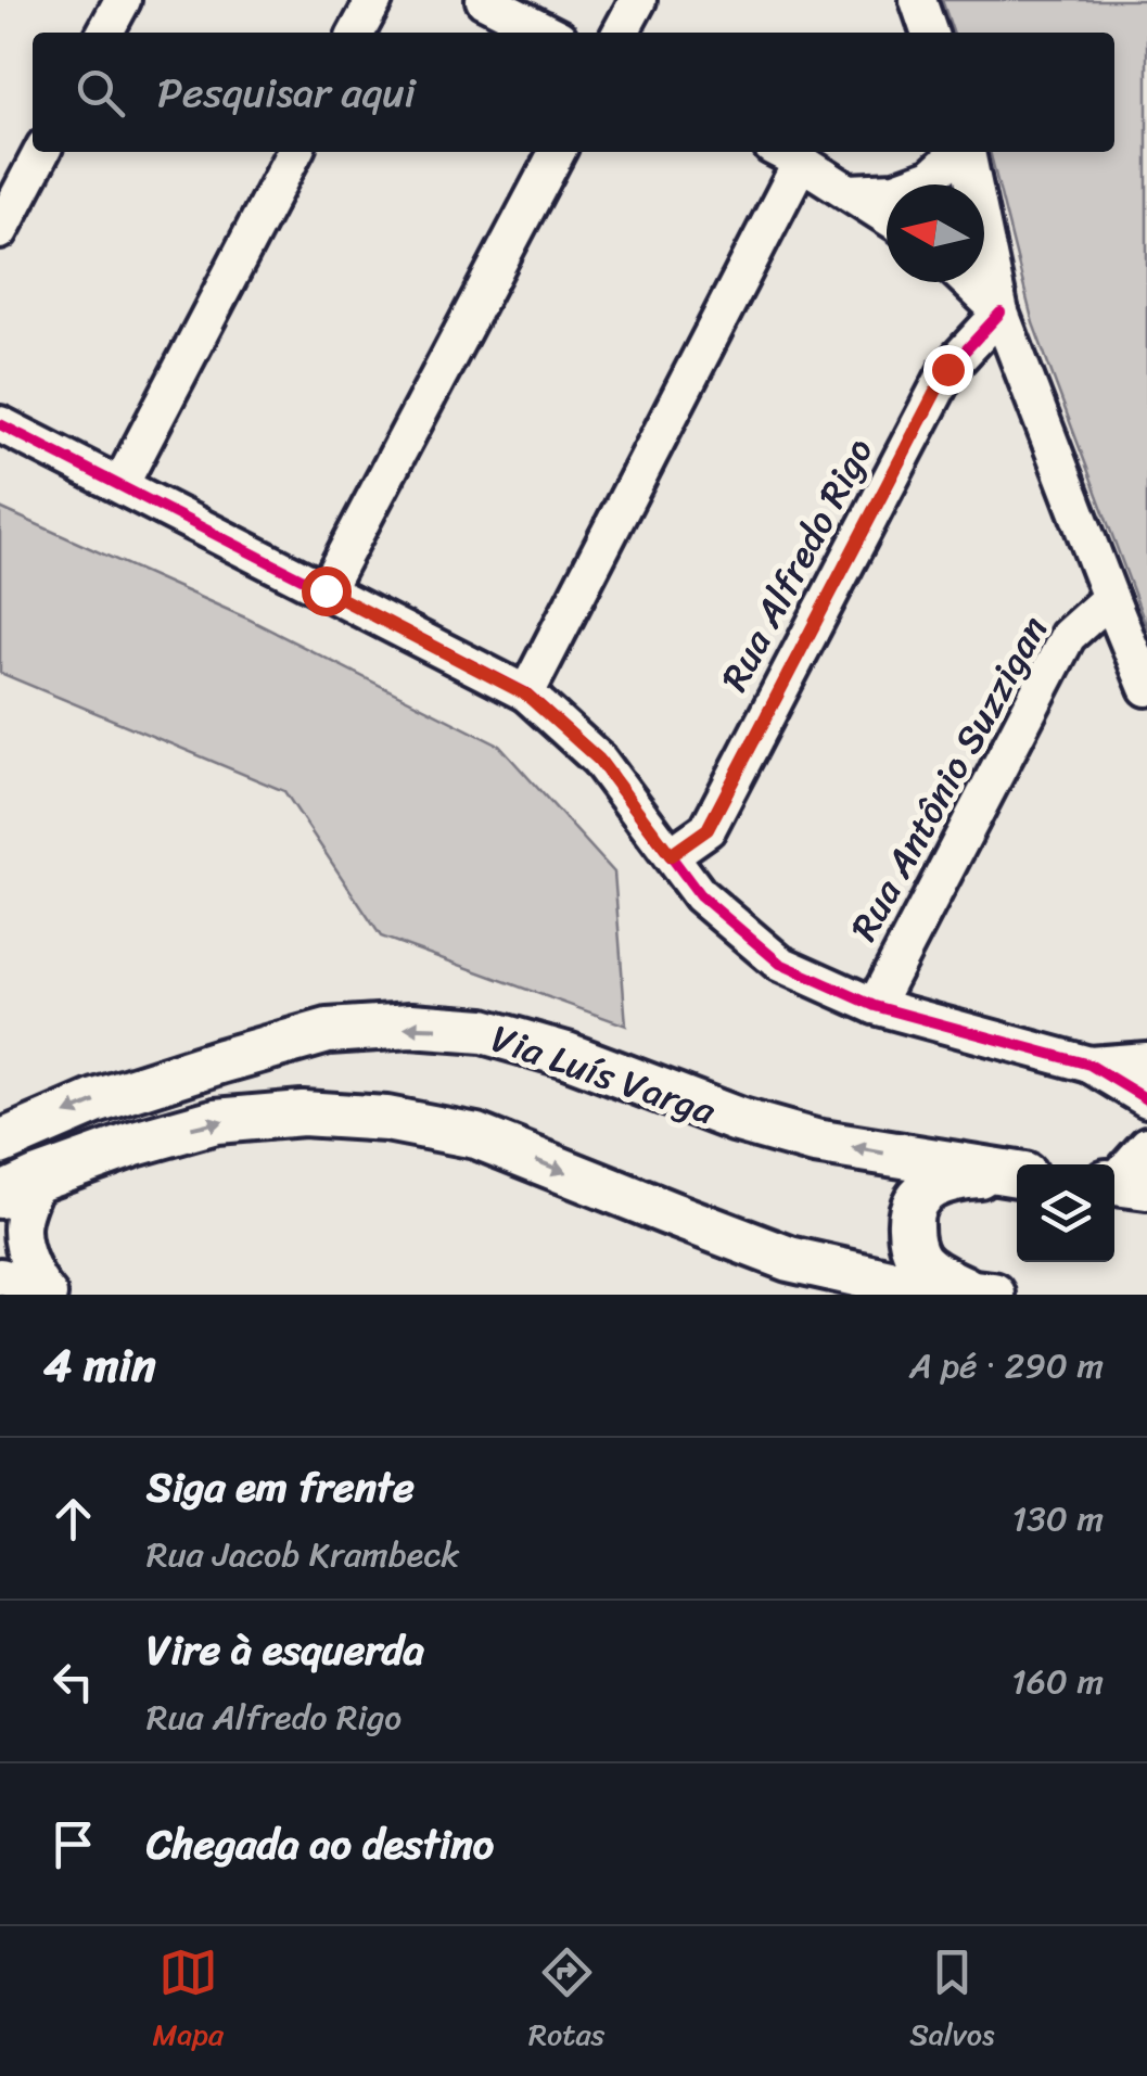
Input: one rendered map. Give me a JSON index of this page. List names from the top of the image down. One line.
{"streets":{"main road":["Via Luís Varga"],"street":["Rua Alfredo Rigo","Rua Antônio Suzzigan"]},"north":"left","page":{"search":"Pesquisar aqui","heading":["4 min","A pé · 290 m"],"list":[["Siga em frente","Rua Jacob Krambeck","130 m"],["Vire à esquerda","Rua Alfredo Rigo","160 m"],"Chegada ao destino"],"nav":["Mapa","Rotas","Salvos"]}}
